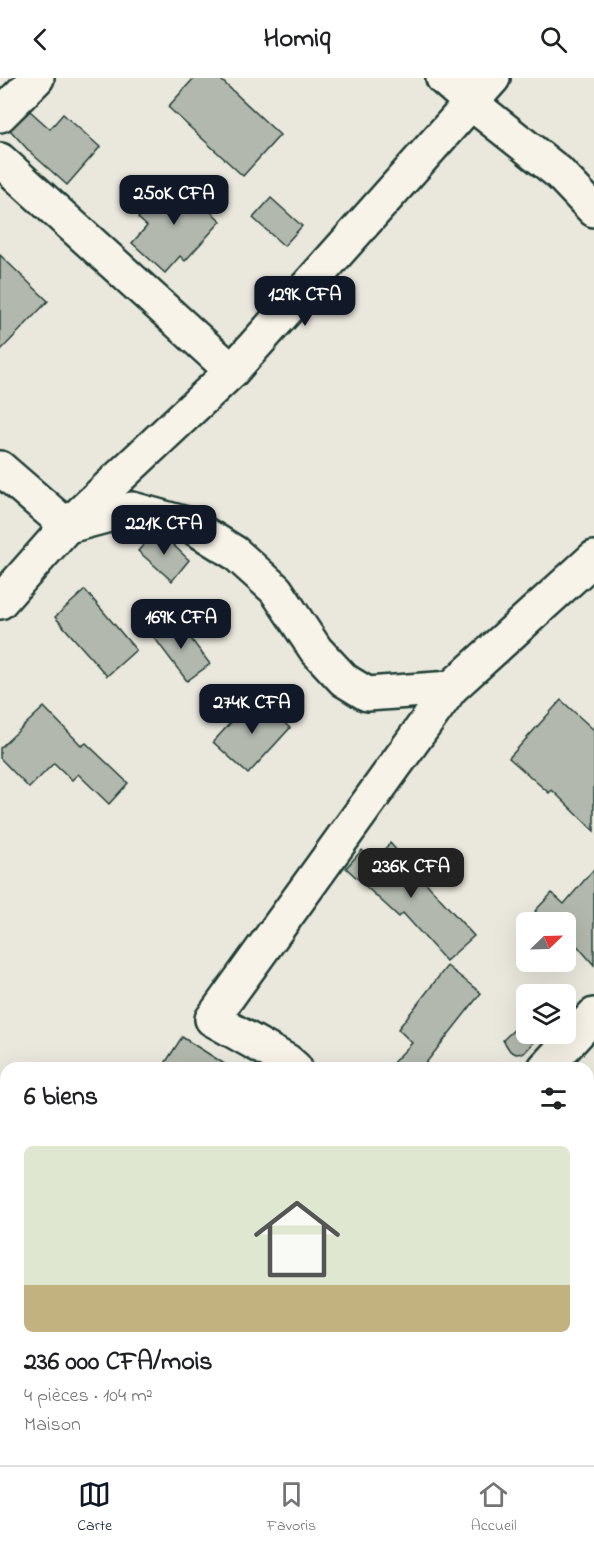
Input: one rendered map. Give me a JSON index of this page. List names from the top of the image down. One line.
{"north":"top right","page":{"header":"Homiq","price":["250K CFA","129K CFA","221K CFA","169K CFA","274K CFA","236K CFA"],"heading":"6 biens","list":[{"name":"236 000 CFA/mois","note":"4 pièces · 104 m² · Maison"}],"tabs":["Carte","Favoris","Accueil"]}}
